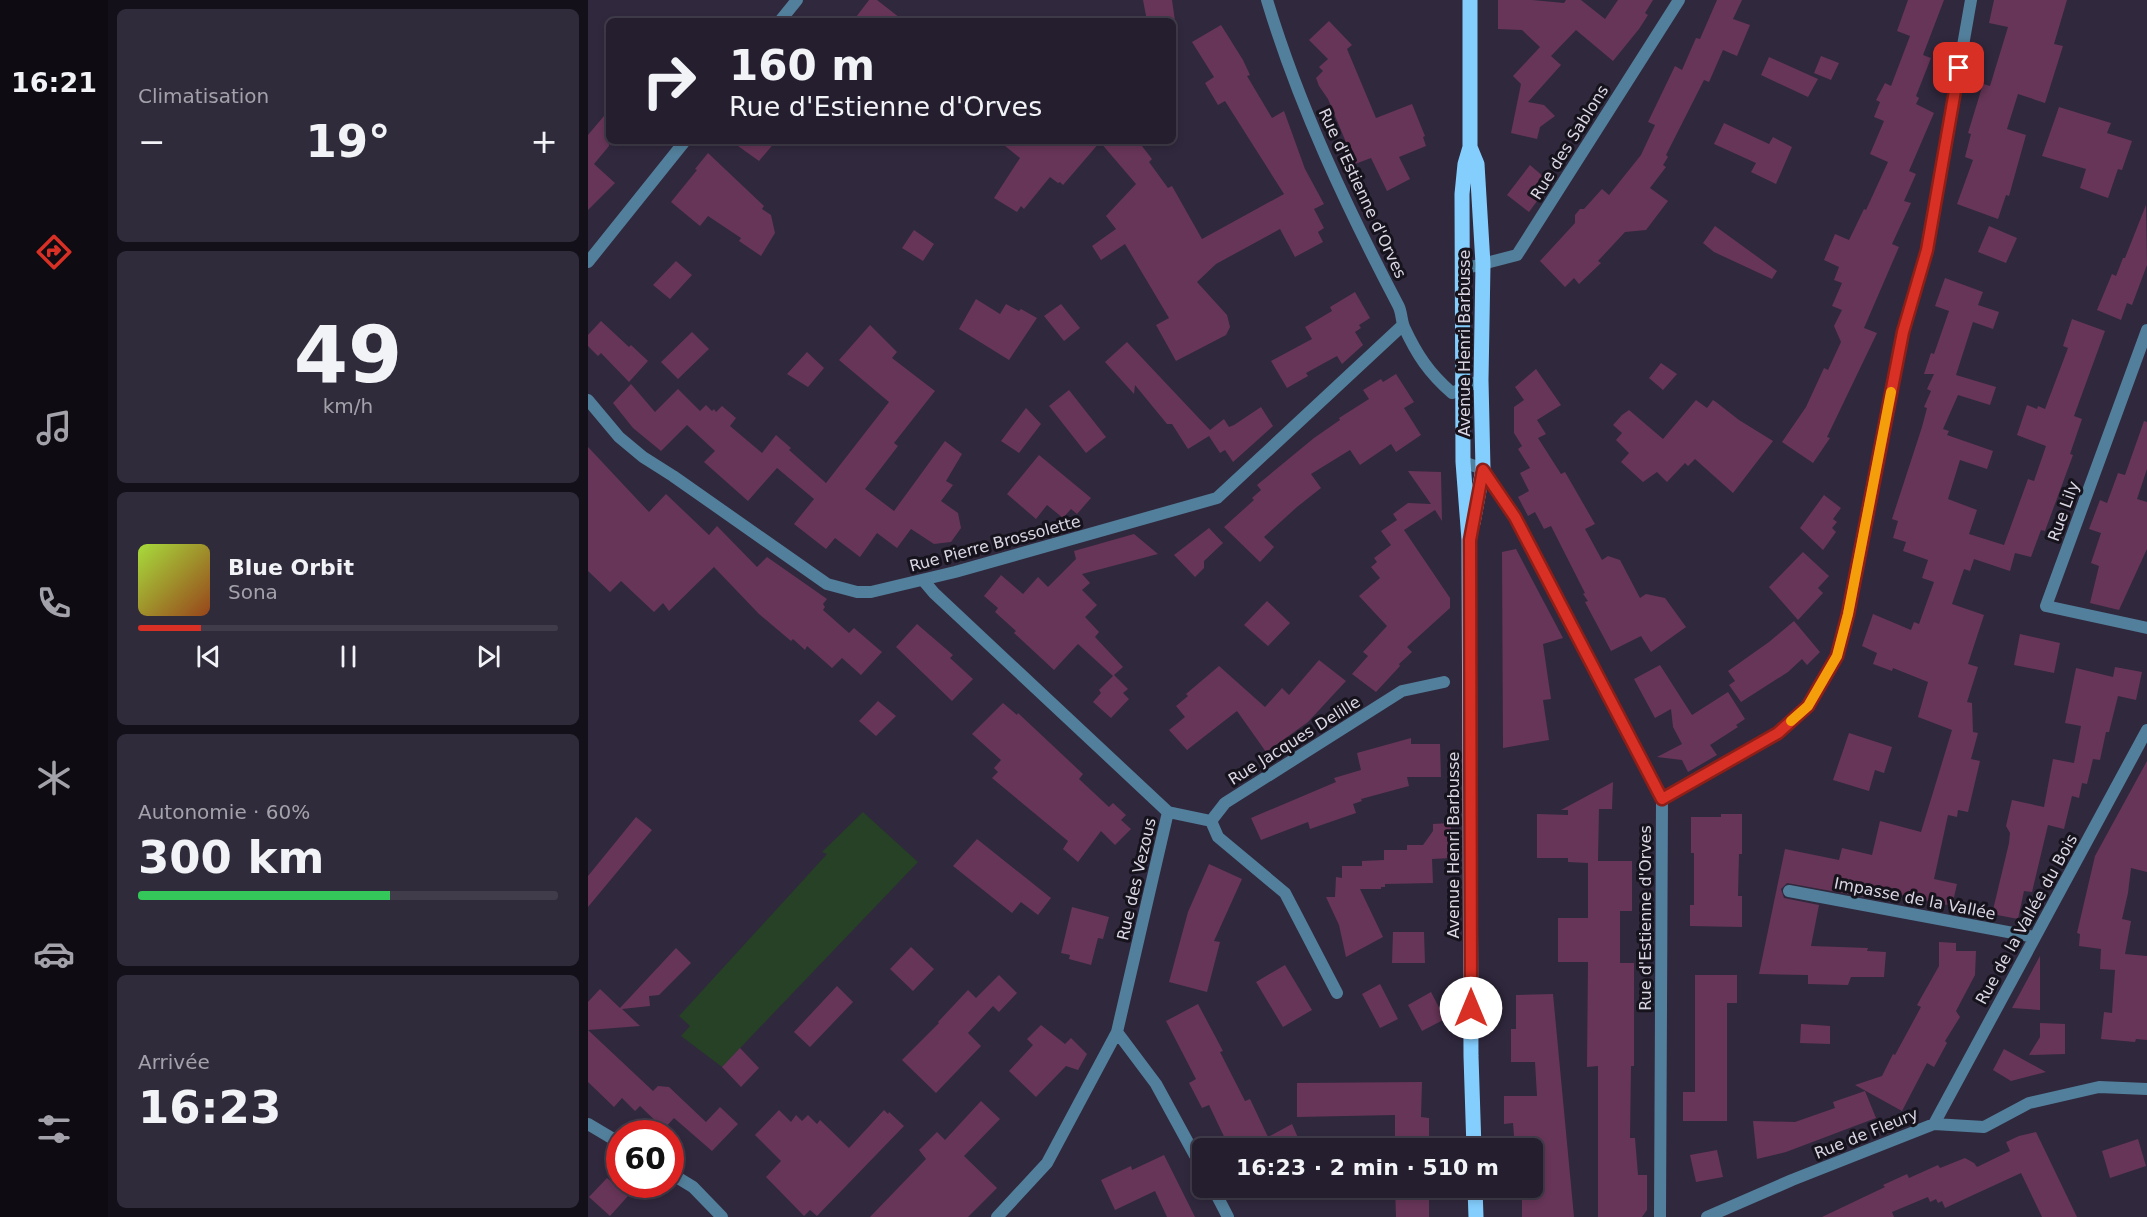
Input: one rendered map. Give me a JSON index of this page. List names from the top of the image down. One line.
{"streets":{"main road":["Avenue Henri Barbusse"],"street":["Rue des Sablons","Rue d'Estienne d'Orves","Rue Lily","Rue Pierre Brossolette","Rue Jacques Delille","Rue des Vezous","Impasse de la Vallée","Rue de la Vallée du Bois","Rue de Fleury"]},"crossings":[["Rue des Sablons","Avenue Henri Barbusse"],["Rue d'Estienne d'Orves","Avenue Henri Barbusse"],["Rue d'Estienne d'Orves","Rue Pierre Brossolette"],["Rue Pierre Brossolette","Rue des Vezous"],["Impasse de la Vallée","Rue de la Vallée du Bois"],["Rue de la Vallée du Bois","Rue de Fleury"]],"page":{"tabs":"16:21","tile":["Climatisation",["49","km/h"],["Autonomie · 60%","300 km"],["Arrivée","16:23"]],"turn":["160 m","Rue d'Estienne d'Orves"],"heat":["−","19°","+"],"song":["Blue Orbit","Sona"],"limit":"60","trip":"16:23 · 2 min · 510 m"}}
